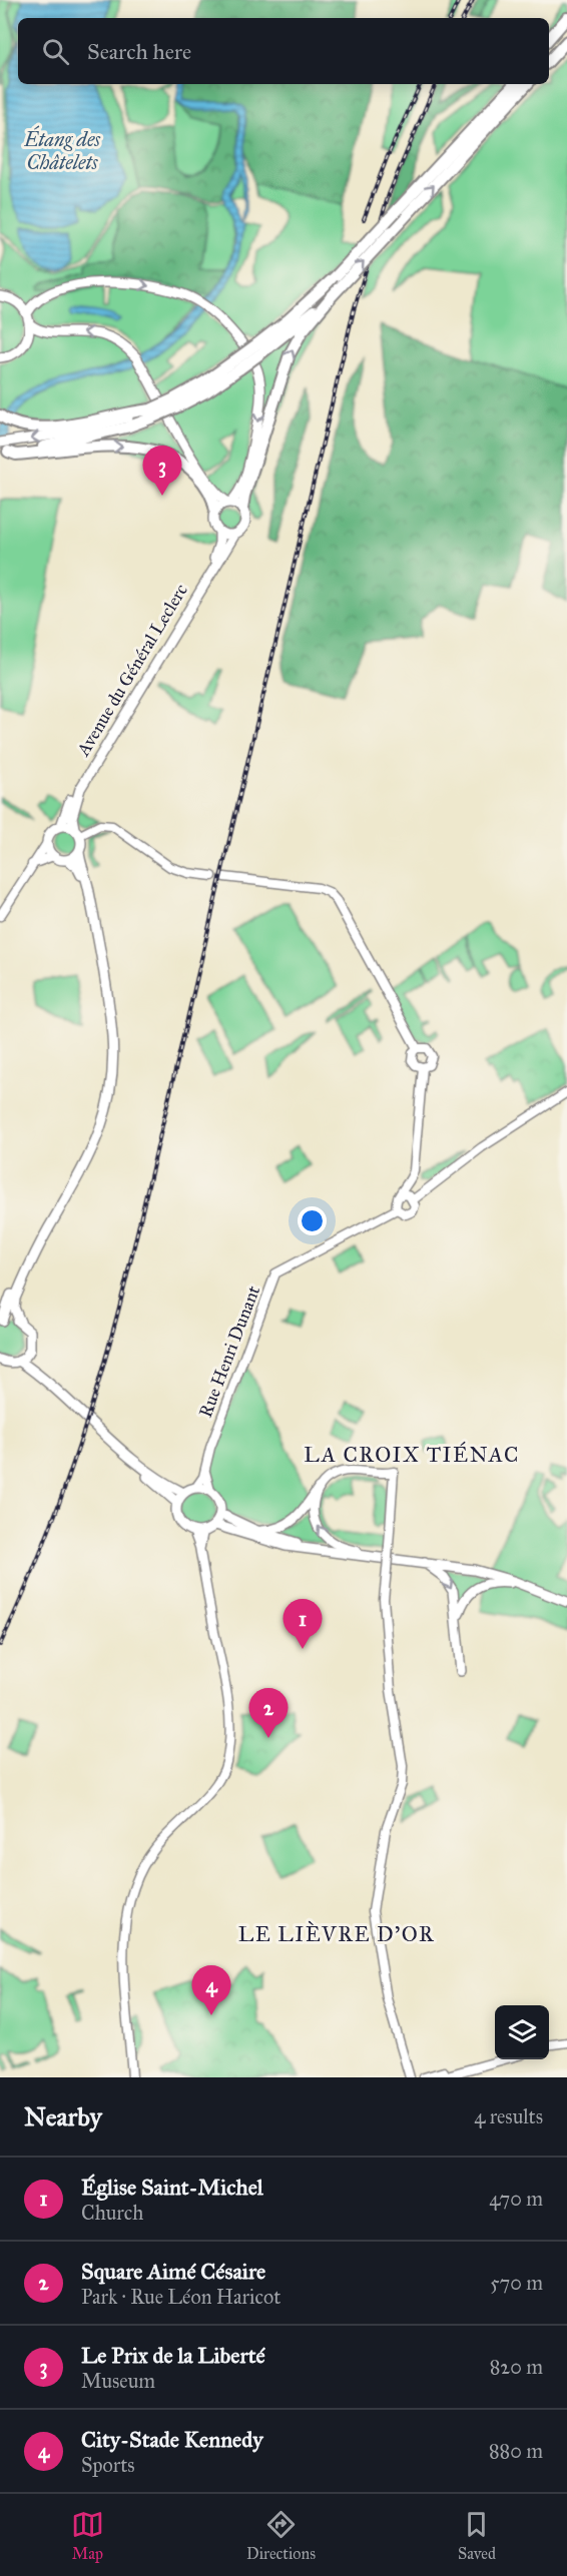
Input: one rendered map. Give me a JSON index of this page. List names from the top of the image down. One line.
{"streets":{"main road":["Avenue du Général Leclerc"],"street":["Rue Henri Dunant"]},"districts":["LA CROIX TIÉNAC","LE LIÈVRE D'OR"],"water":["Étang des Châtelets"],"page":{"search":"Search here","pins":["3","1","2","4"],"heading":["Nearby","4 results"],"list":[{"mark":"1","name":"Église Saint-Michel","note":"Church","value":"470 m"},{"mark":"2","name":"Square Aimé Césaire","note":"Park · Rue Léon Haricot","value":"570 m"},{"mark":"3","name":"Le Prix de la Liberté","note":"Museum","value":"820 m"},{"mark":"4","name":"City-Stade Kennedy","note":"Sports","value":"880 m"}],"nav":["Map","Directions","Saved"]}}
